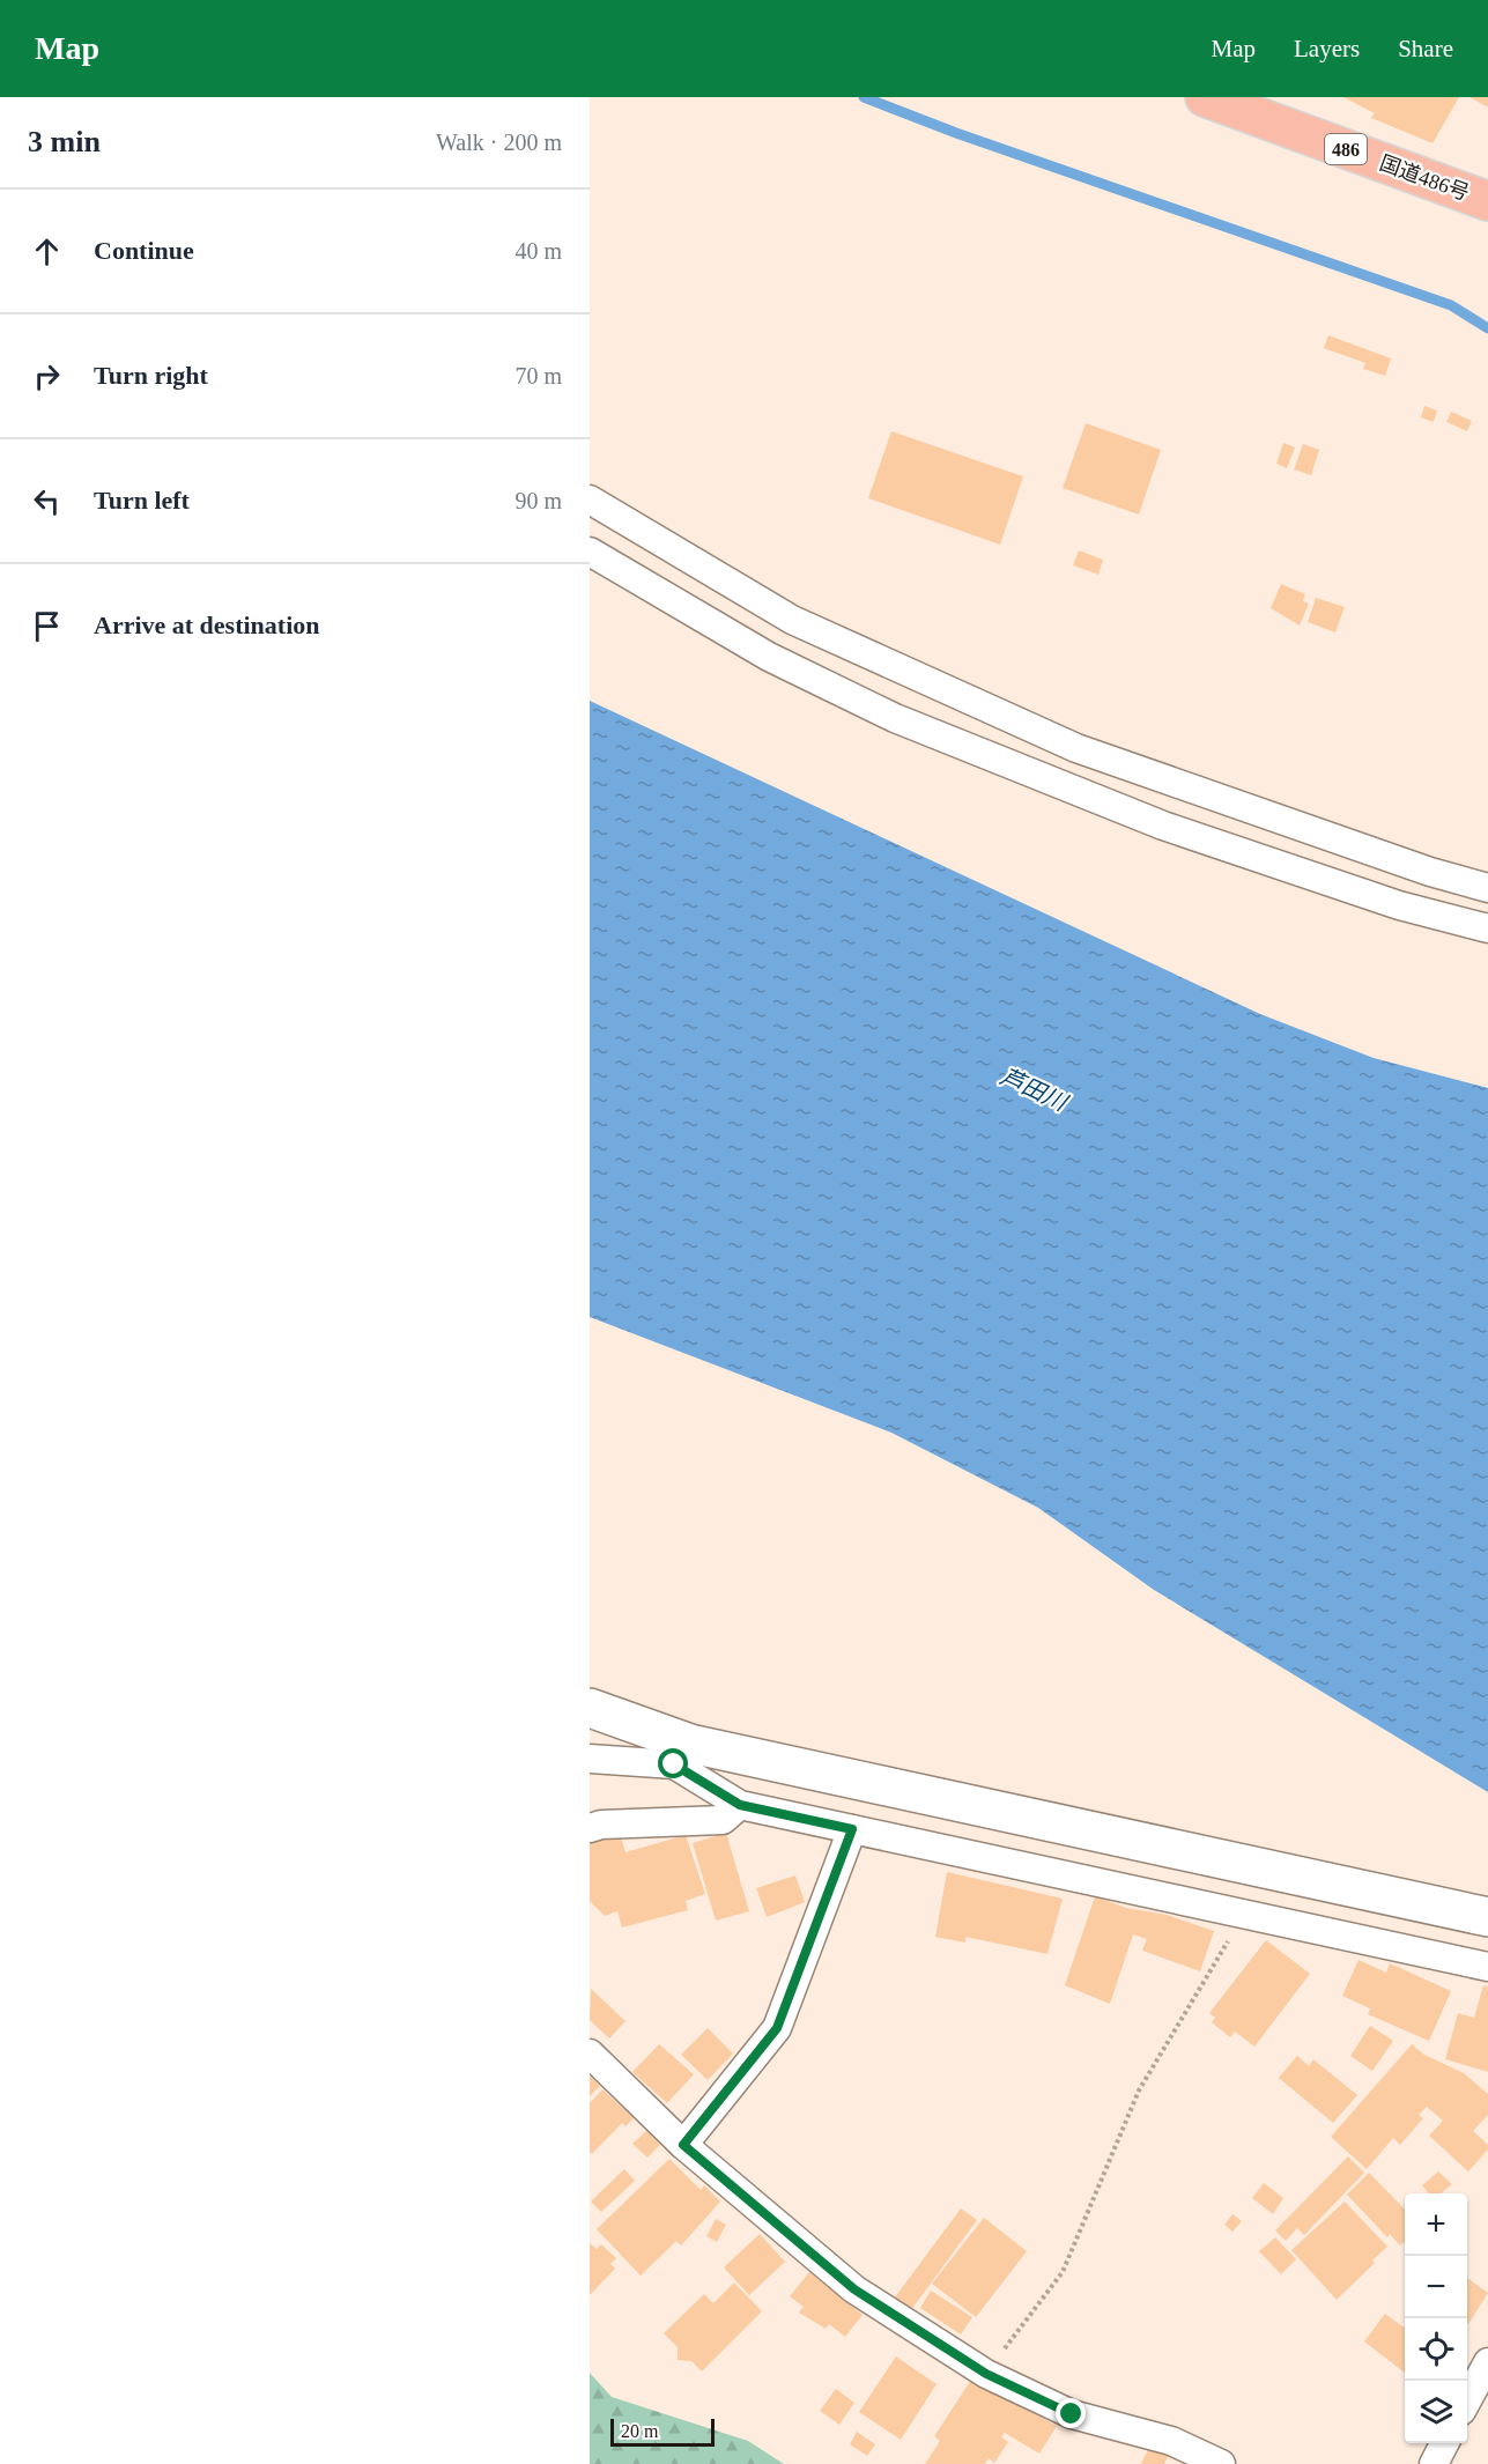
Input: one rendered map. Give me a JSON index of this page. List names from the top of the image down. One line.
{"streets":{"highway":["486","国道486号"]},"water":["芦田川"],"scale_bar":"20 m","page":{"header":"Map","nav":["Map","Layers","Share"],"heading":["3 min","Walk · 200 m"],"list":[["Continue","40 m"],["Turn right","70 m"],["Turn left","90 m"],"Arrive at destination"],"map_buttons":["+","−"],"scale":"20 m"}}
